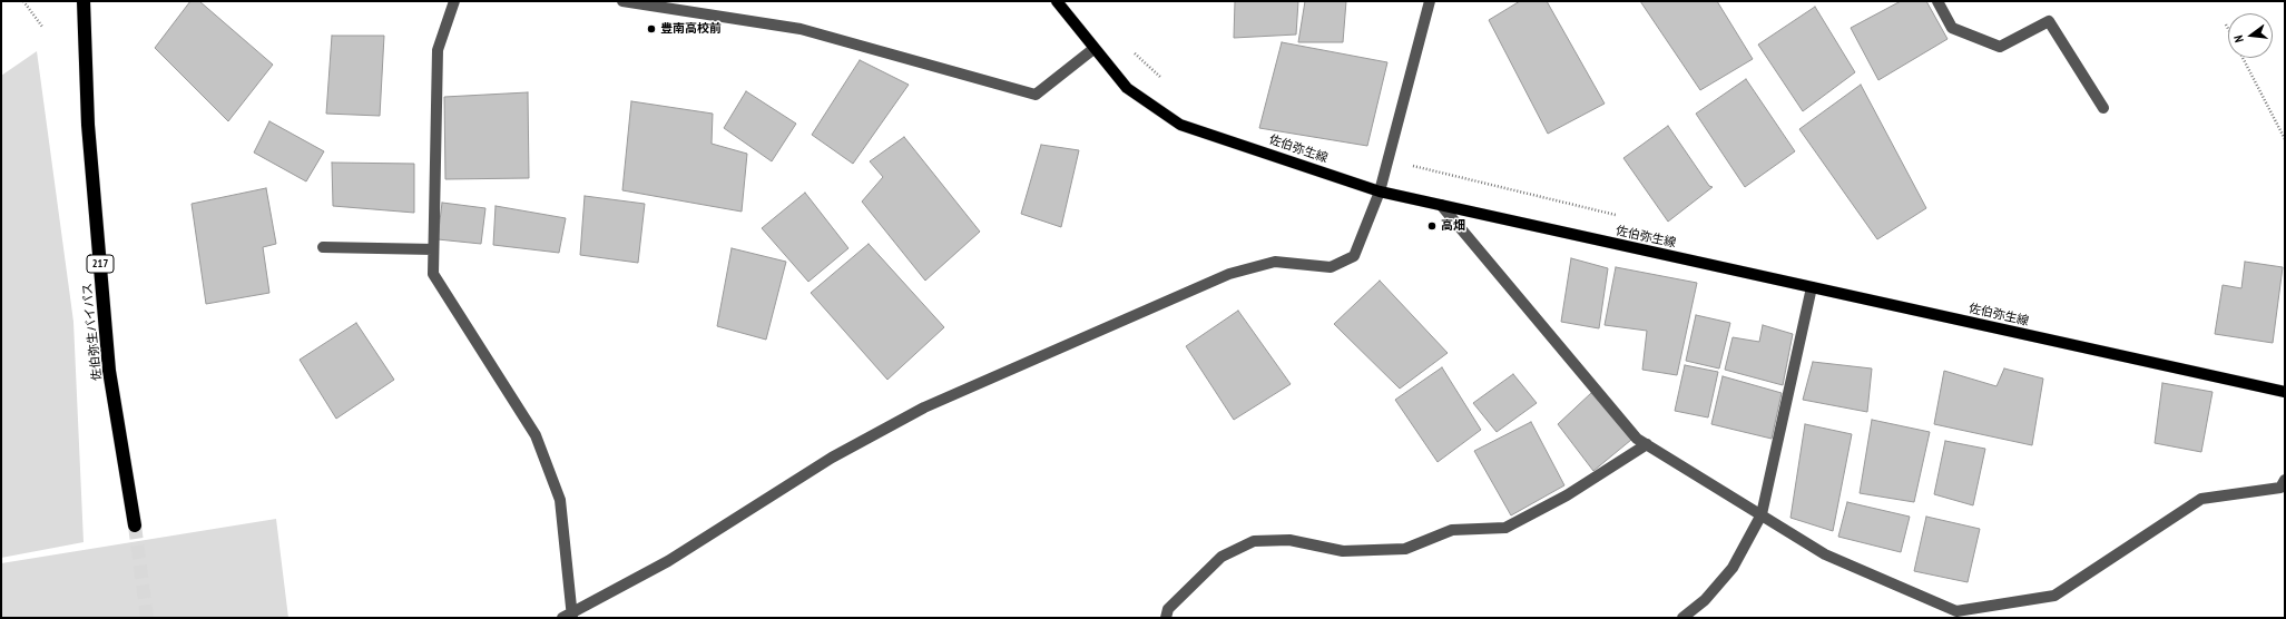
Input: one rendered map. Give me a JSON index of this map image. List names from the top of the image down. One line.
{"streets":{"highway":["217","佐伯弥生バイパス"],"main road":["佐伯弥生線"]},"places":["豊南高校前","高畑"],"north":"left"}
